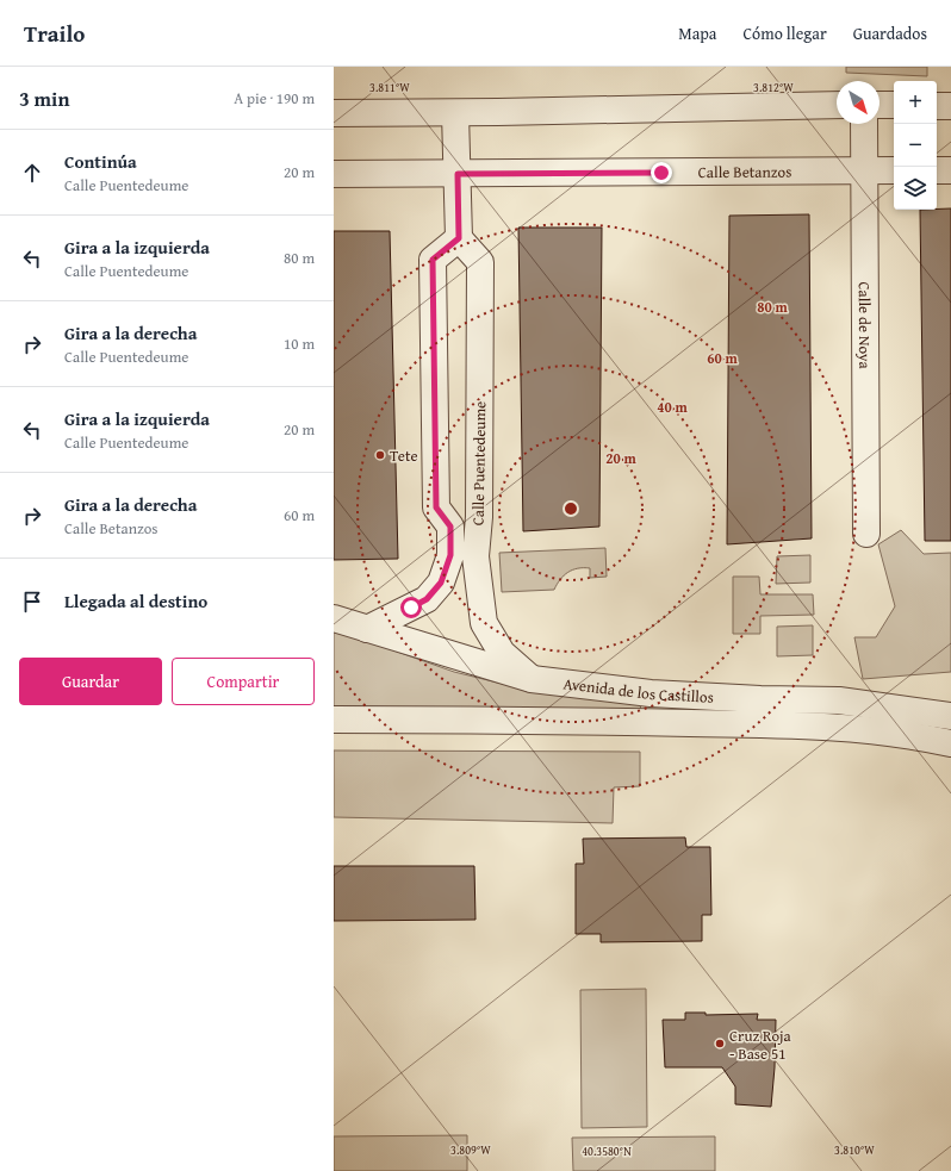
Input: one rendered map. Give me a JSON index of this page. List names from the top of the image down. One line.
{"streets":{"street":["Calle Betanzos","Calle de Noya","Calle Puentedeume","Avenida de los Castillos"]},"crossings":[["Calle Betanzos","Calle de Noya"],["Calle Puentedeume","Avenida de los Castillos"]],"places":["Tete","Cruz Roja - Base 51"],"north":"bottom right","page":{"header":"Trailo","nav":["Mapa","Cómo llegar","Guardados"],"heading":["3 min","A pie · 190 m"],"map_buttons":["+","−"],"list":[["Continúa","Calle Puentedeume","20 m"],["Gira a la izquierda","Calle Puentedeume","80 m"],["Gira a la derecha","Calle Puentedeume","10 m"],["Gira a la izquierda","Calle Puentedeume","20 m"],["Gira a la derecha","Calle Betanzos","60 m"],"Llegada al destino"],"buttons":["Guardar","Compartir"]},"coordinates":["3.811°W","3.812°W","3.809°W","3.810°W","40.3580°N"],"rings":["80 m","60 m","40 m","20 m"]}
